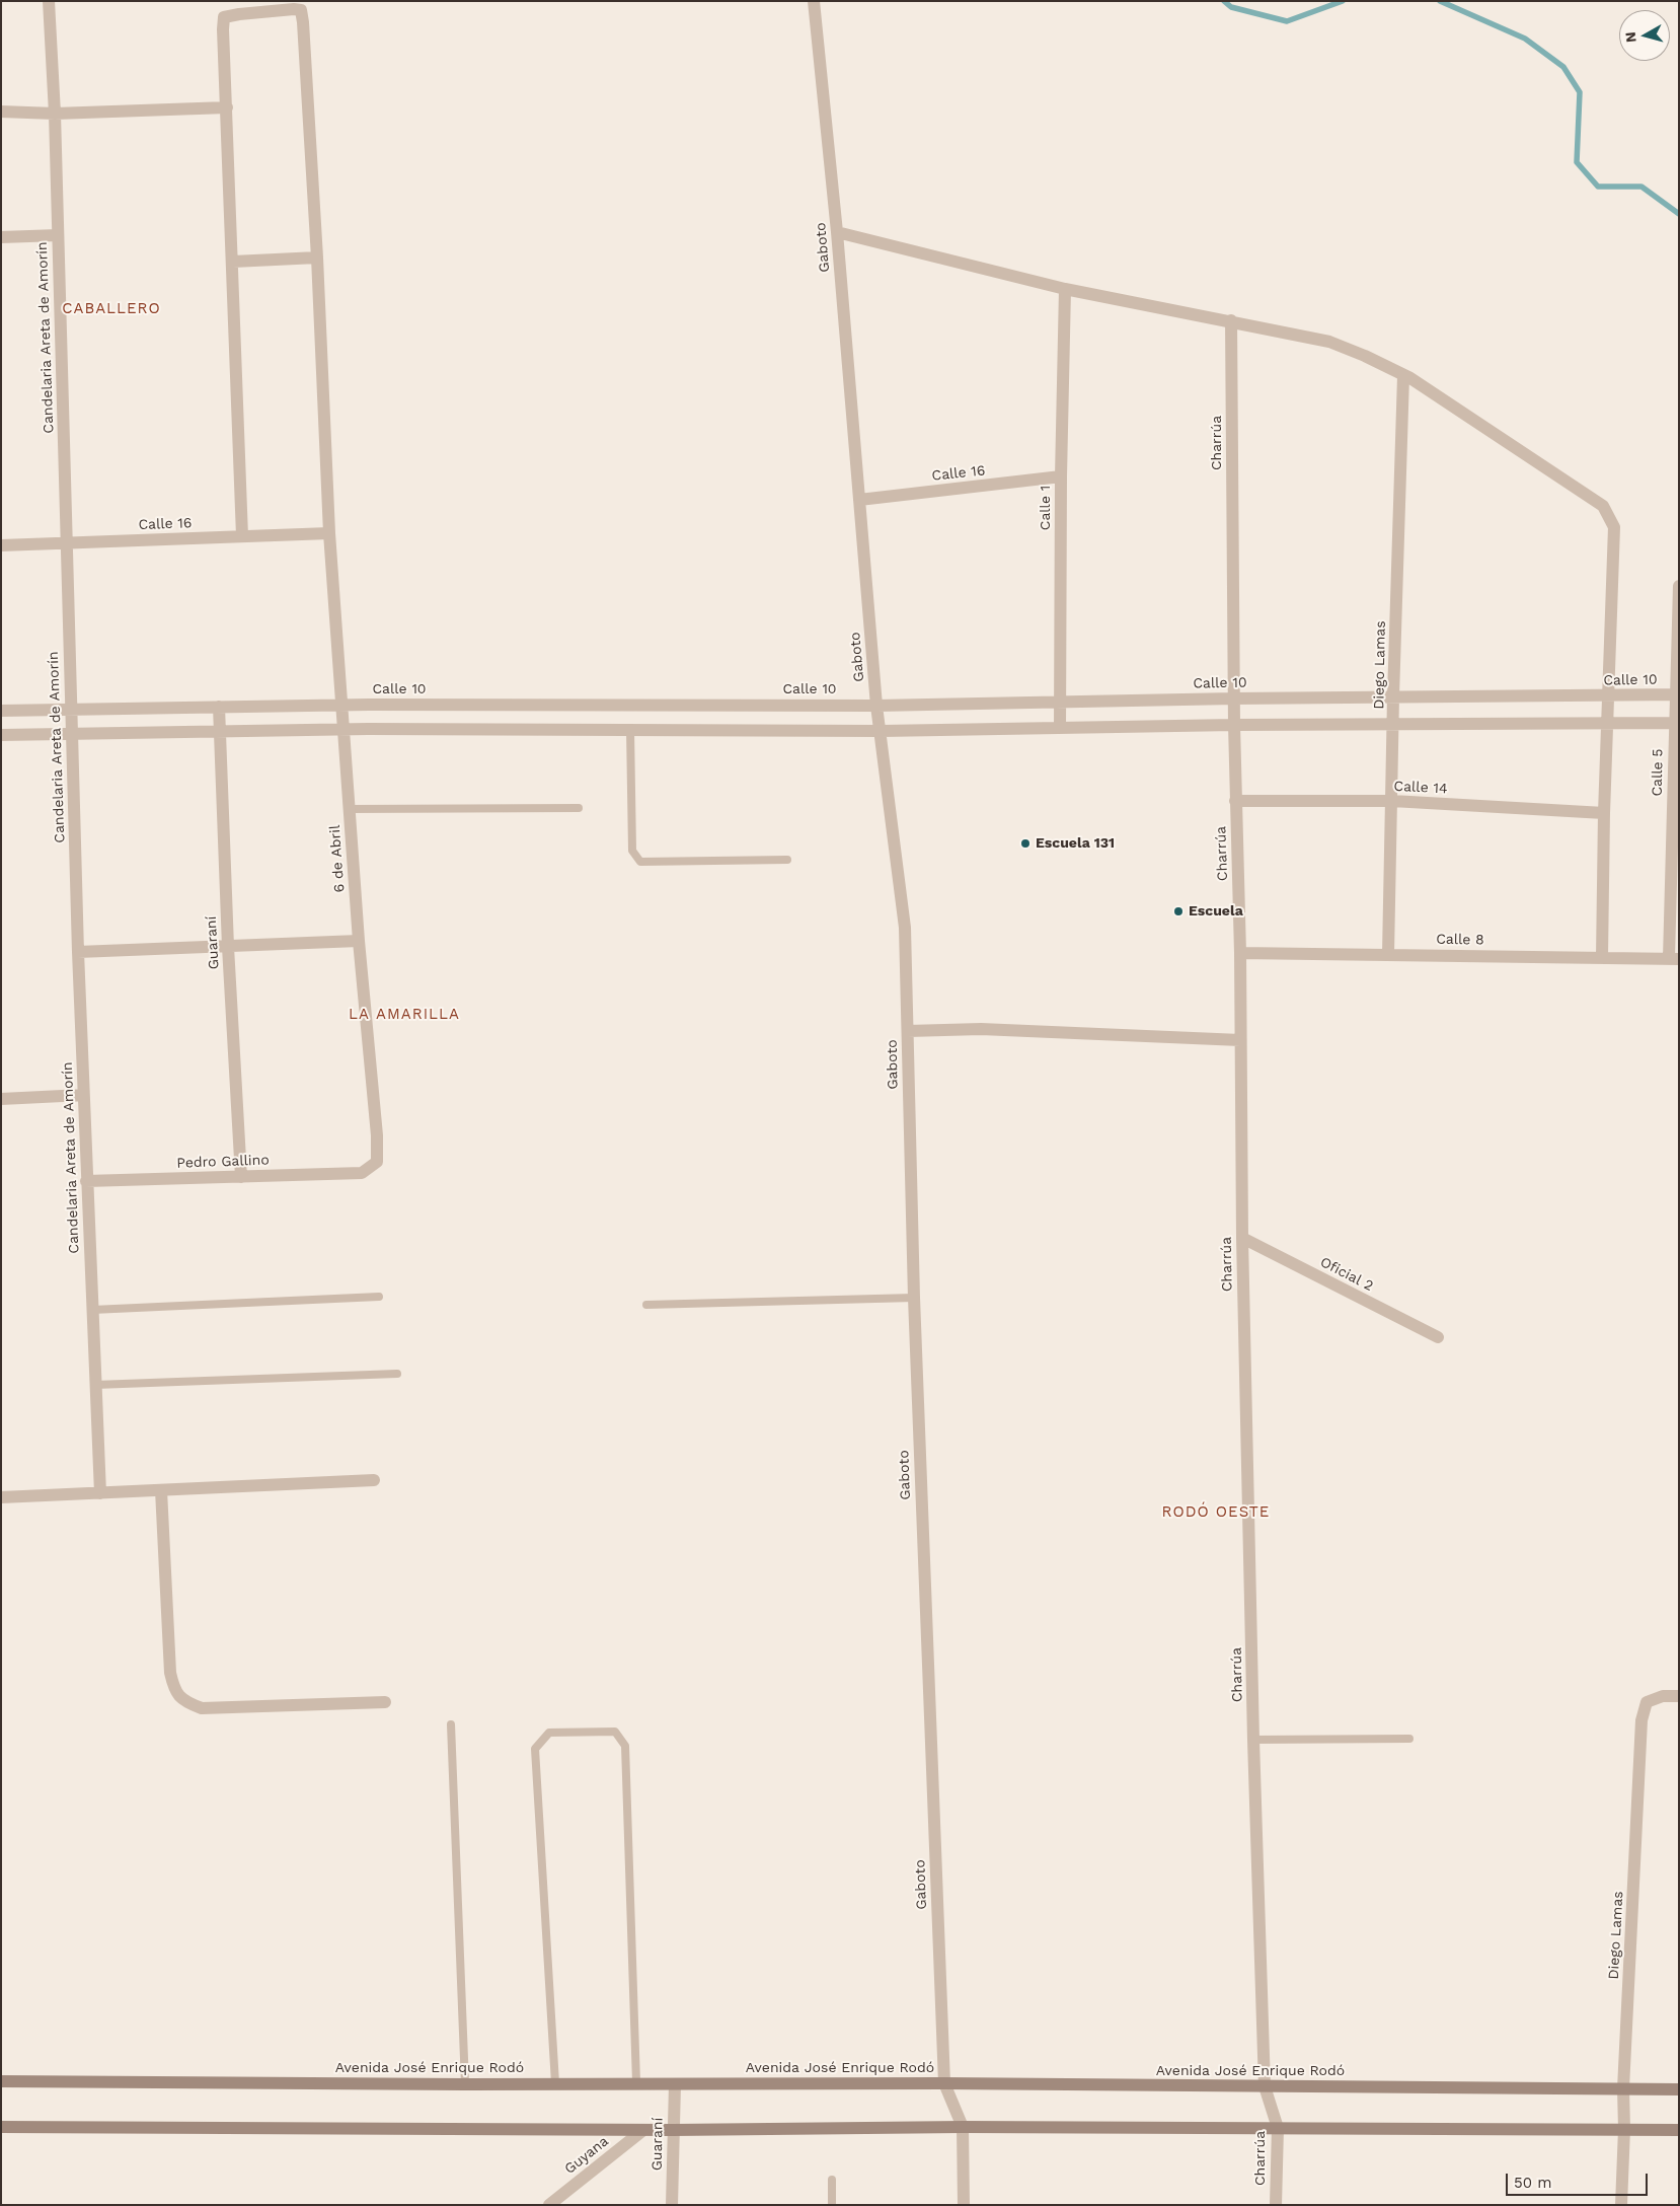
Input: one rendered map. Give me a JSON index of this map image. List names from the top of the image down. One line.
{"streets":{"street":["Gaboto","Candelaria Areta de Amorín","Charrúa","Calle 16","Calle 1","Diego Lamas","Calle 10","Calle 5","Calle 14","6 de Abril","Calle 8","Guaraní","Pedro Gallino","Oficial 2","Avenida José Enrique Rodó","Guyana"]},"crossings":[["Gaboto","Calle 16"],["Gaboto","Calle 10"],["Gaboto","Avenida José Enrique Rodó"],["Candelaria Areta de Amorín","Calle 16"],["Candelaria Areta de Amorín","Calle 10"],["Candelaria Areta de Amorín","Pedro Gallino"],["Charrúa","Calle 10"],["Charrúa","Calle 14"],["Charrúa","Calle 8"],["Charrúa","Oficial 2"],["Charrúa","Avenida José Enrique Rodó"],["Calle 16","Calle 1"],["Calle 16","6 de Abril"],["Calle 1","Calle 10"],["Diego Lamas","Calle 10"],["Diego Lamas","Calle 14"],["Diego Lamas","Calle 8"],["Diego Lamas","Avenida José Enrique Rodó"],["Calle 10","Calle 5"],["Calle 10","6 de Abril"],["Calle 10","Guaraní"],["Calle 5","Calle 8"],["6 de Abril","Pedro Gallino"],["Guaraní","Pedro Gallino"],["Guaraní","Avenida José Enrique Rodó"]],"districts":["CABALLERO","LA AMARILLA","RODÓ OESTE"],"places":["Escuela 131","Escuela"],"scale_bar":"50 m","north":"left"}
